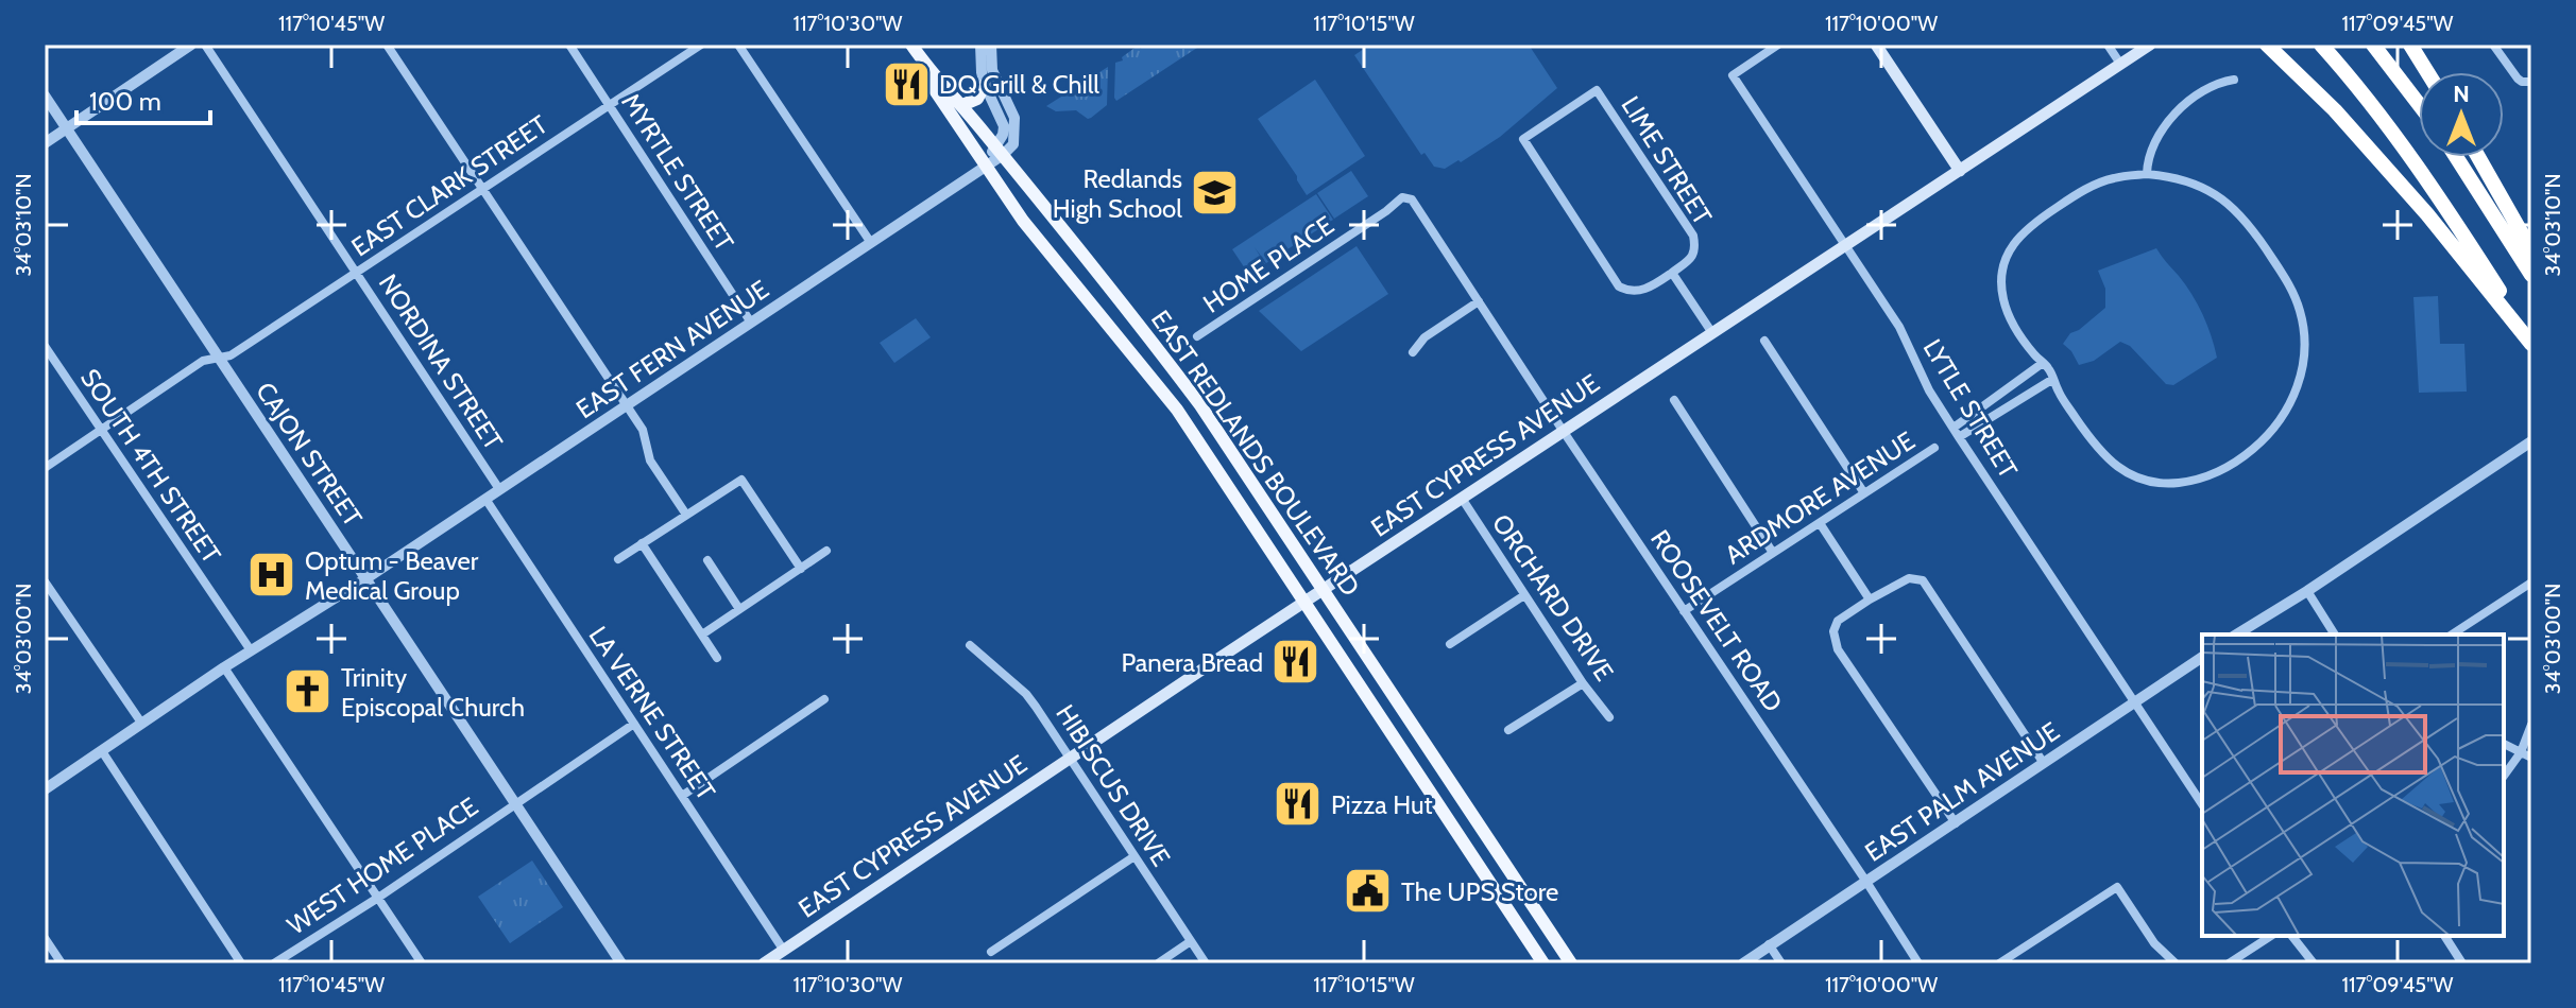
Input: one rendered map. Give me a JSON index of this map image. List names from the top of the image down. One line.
{"streets":{"main road":["EAST REDLANDS BOULEVARD","EAST CYPRESS AVENUE"],"street":["LIME STREET","MYRTLE STREET","EAST CLARK STREET","HOME PLACE","EAST FERN AVENUE","NORDINA STREET","LYTLE STREET","CAJON STREET","SOUTH 4TH STREET","ARDMORE AVENUE","ORCHARD DRIVE","ROOSEVELT ROAD","LA VERNE STREET","HIBISCUS DRIVE","EAST PALM AVENUE","WEST HOME PLACE"]},"crossings":[["MYRTLE STREET","EAST CLARK STREET"],["MYRTLE STREET","EAST FERN AVENUE"],["EAST CLARK STREET","NORDINA STREET"],["EAST CLARK STREET","CAJON STREET"],["EAST CLARK STREET","SOUTH 4TH STREET"],["HOME PLACE","ROOSEVELT ROAD"],["EAST FERN AVENUE","NORDINA STREET"],["EAST FERN AVENUE","EAST REDLANDS BOULEVARD"],["EAST FERN AVENUE","CAJON STREET"],["EAST FERN AVENUE","SOUTH 4TH STREET"],["EAST FERN AVENUE","LA VERNE STREET"],["LYTLE STREET","EAST CYPRESS AVENUE"],["LYTLE STREET","EAST PALM AVENUE"],["EAST REDLANDS BOULEVARD","EAST CYPRESS AVENUE"],["CAJON STREET","WEST HOME PLACE"],["EAST CYPRESS AVENUE","ORCHARD DRIVE"],["EAST CYPRESS AVENUE","ROOSEVELT ROAD"],["EAST CYPRESS AVENUE","LA VERNE STREET"],["EAST CYPRESS AVENUE","HIBISCUS DRIVE"],["ARDMORE AVENUE","ROOSEVELT ROAD"],["ROOSEVELT ROAD","EAST PALM AVENUE"],["LA VERNE STREET","WEST HOME PLACE"]],"places":{"restaurant":["DQ Grill & Chill","Panera Bread","Pizza Hut"],"school or university":["Redlands High School"],"hospital":["Optum - Beaver Medical Group"],"church":["Trinity Episcopal Church"],"public building":["The UPS Store"]},"scale_bar":"100 m","north":"top","coordinates":["117°10'45\"W","117°10'30\"W","117°10'15\"W","117°10'00\"W","117°09'45\"W","34°03'10\"N","34°03'00\"N"]}
